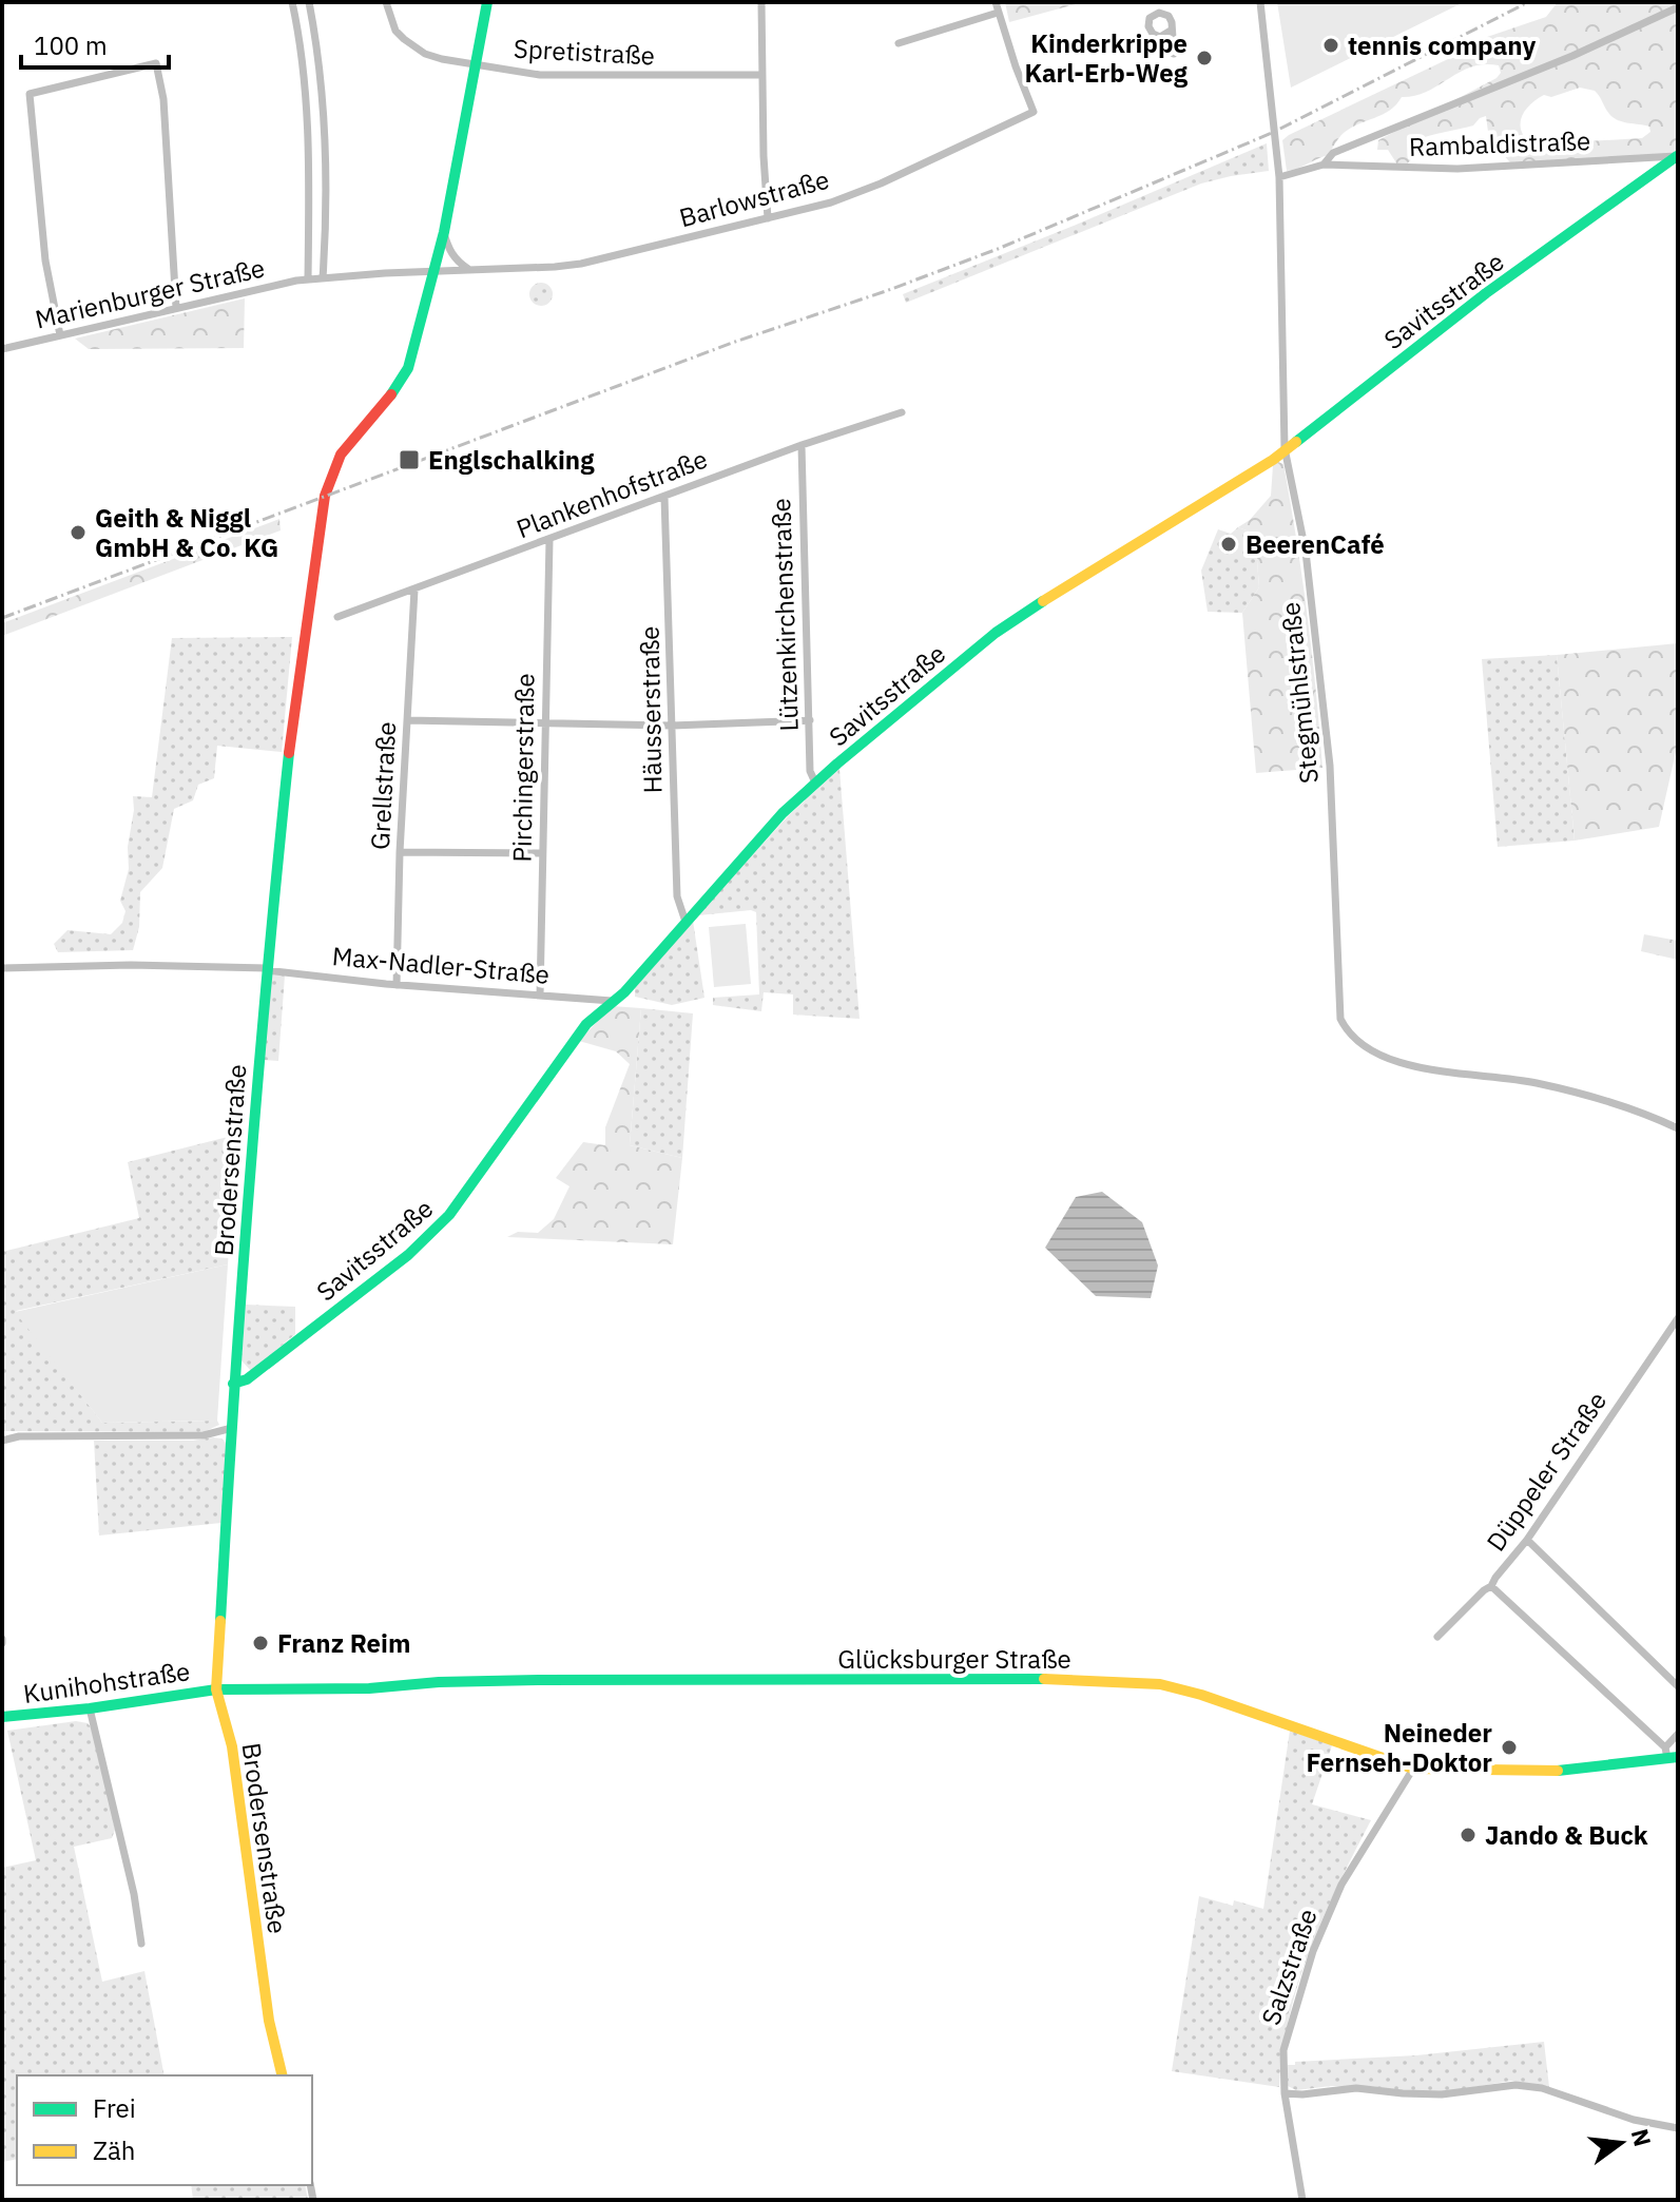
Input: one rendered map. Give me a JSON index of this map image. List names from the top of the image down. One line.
{"streets":{"street":["Spretistraße","Rambaldistraße","Barlowstraße","Marienburger Straße","Savitsstraße","Plankenhofstraße","Lützenkirchenstraße","Stegmühlstraße","Häusserstraße","Pirchingerstraße","Grellstraße","Max-Nadler-Straße","Brodersenstraße","Düppeler Straße","Glücksburger Straße","Kunihohstraße","Salzstraße"]},"crossings":[["Spretistraße","Brodersenstraße"],["Rambaldistraße","Savitsstraße"],["Barlowstraße","Marienburger Straße"],["Barlowstraße","Brodersenstraße"],["Savitsstraße","Lützenkirchenstraße"],["Savitsstraße","Stegmühlstraße"],["Savitsstraße","Häusserstraße"],["Savitsstraße","Max-Nadler-Straße"],["Savitsstraße","Brodersenstraße"],["Plankenhofstraße","Lützenkirchenstraße"],["Plankenhofstraße","Häusserstraße"],["Plankenhofstraße","Pirchingerstraße"],["Plankenhofstraße","Grellstraße"],["Pirchingerstraße","Max-Nadler-Straße"],["Grellstraße","Max-Nadler-Straße"],["Max-Nadler-Straße","Brodersenstraße"],["Brodersenstraße","Glücksburger Straße"],["Brodersenstraße","Kunihohstraße"],["Glücksburger Straße","Kunihohstraße"],["Glücksburger Straße","Salzstraße"]],"places":{"other":["tennis company","Kinderkrippe Karl-Erb-Weg","Geith & Niggl GmbH & Co. KG","BeerenCafé","Franz Reim","Neineder Fernseh-Doktor","Jando & Buck"],"transit":["Englschalking"]},"legend":["Frei","Zäh"],"scale_bar":"100 m","north":"right"}
